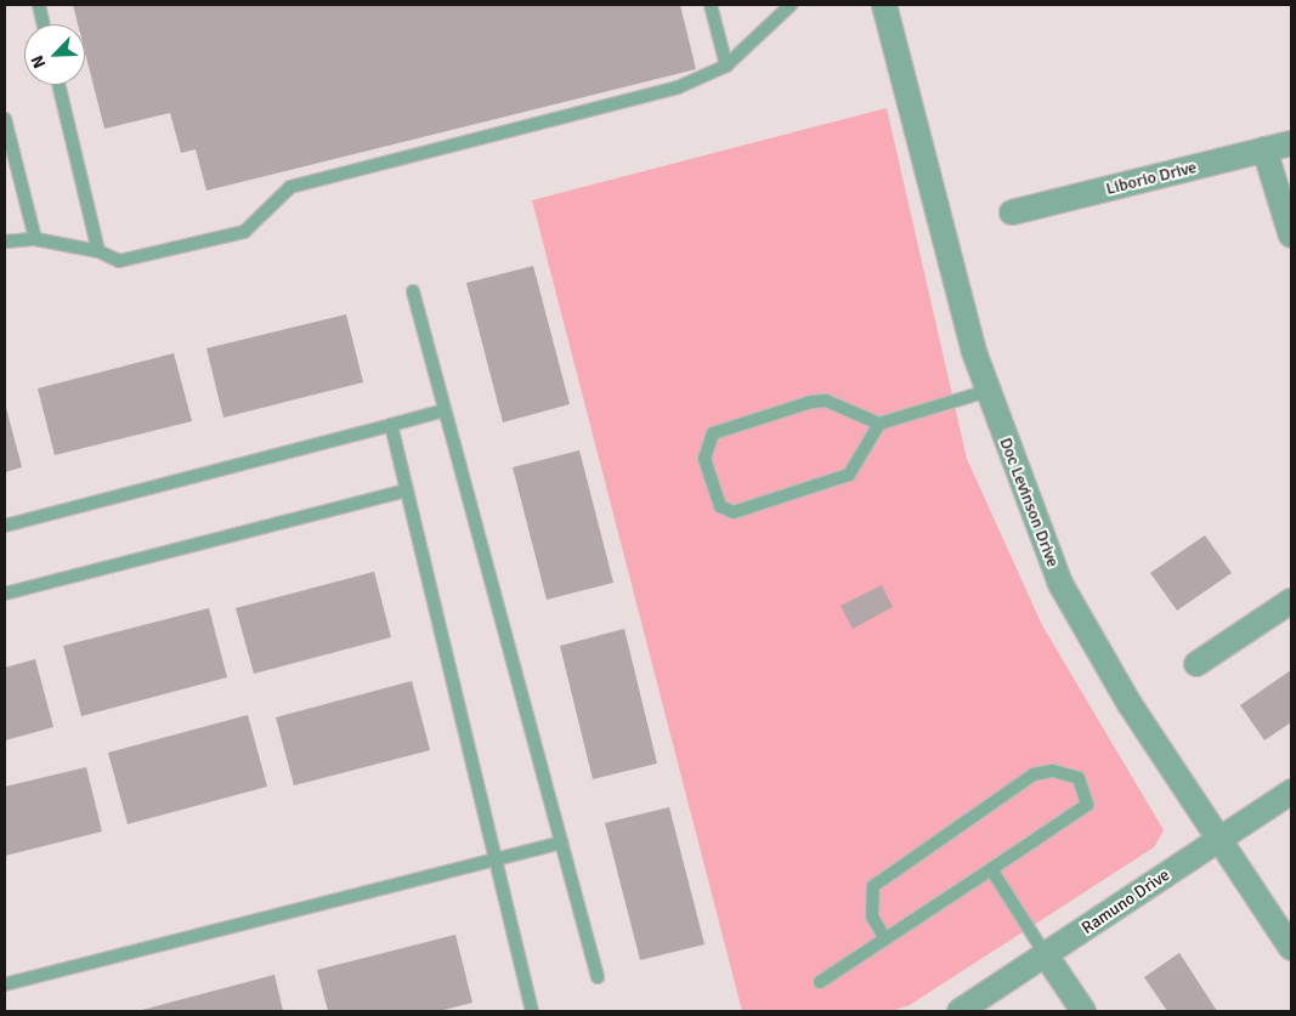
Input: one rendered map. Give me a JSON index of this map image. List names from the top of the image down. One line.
{"streets":{"street":["Liborio Drive","Doc Levinson Drive","Ramuno Drive"]},"crossings":[["Doc Levinson Drive","Ramuno Drive"]],"north":"bottom left"}
